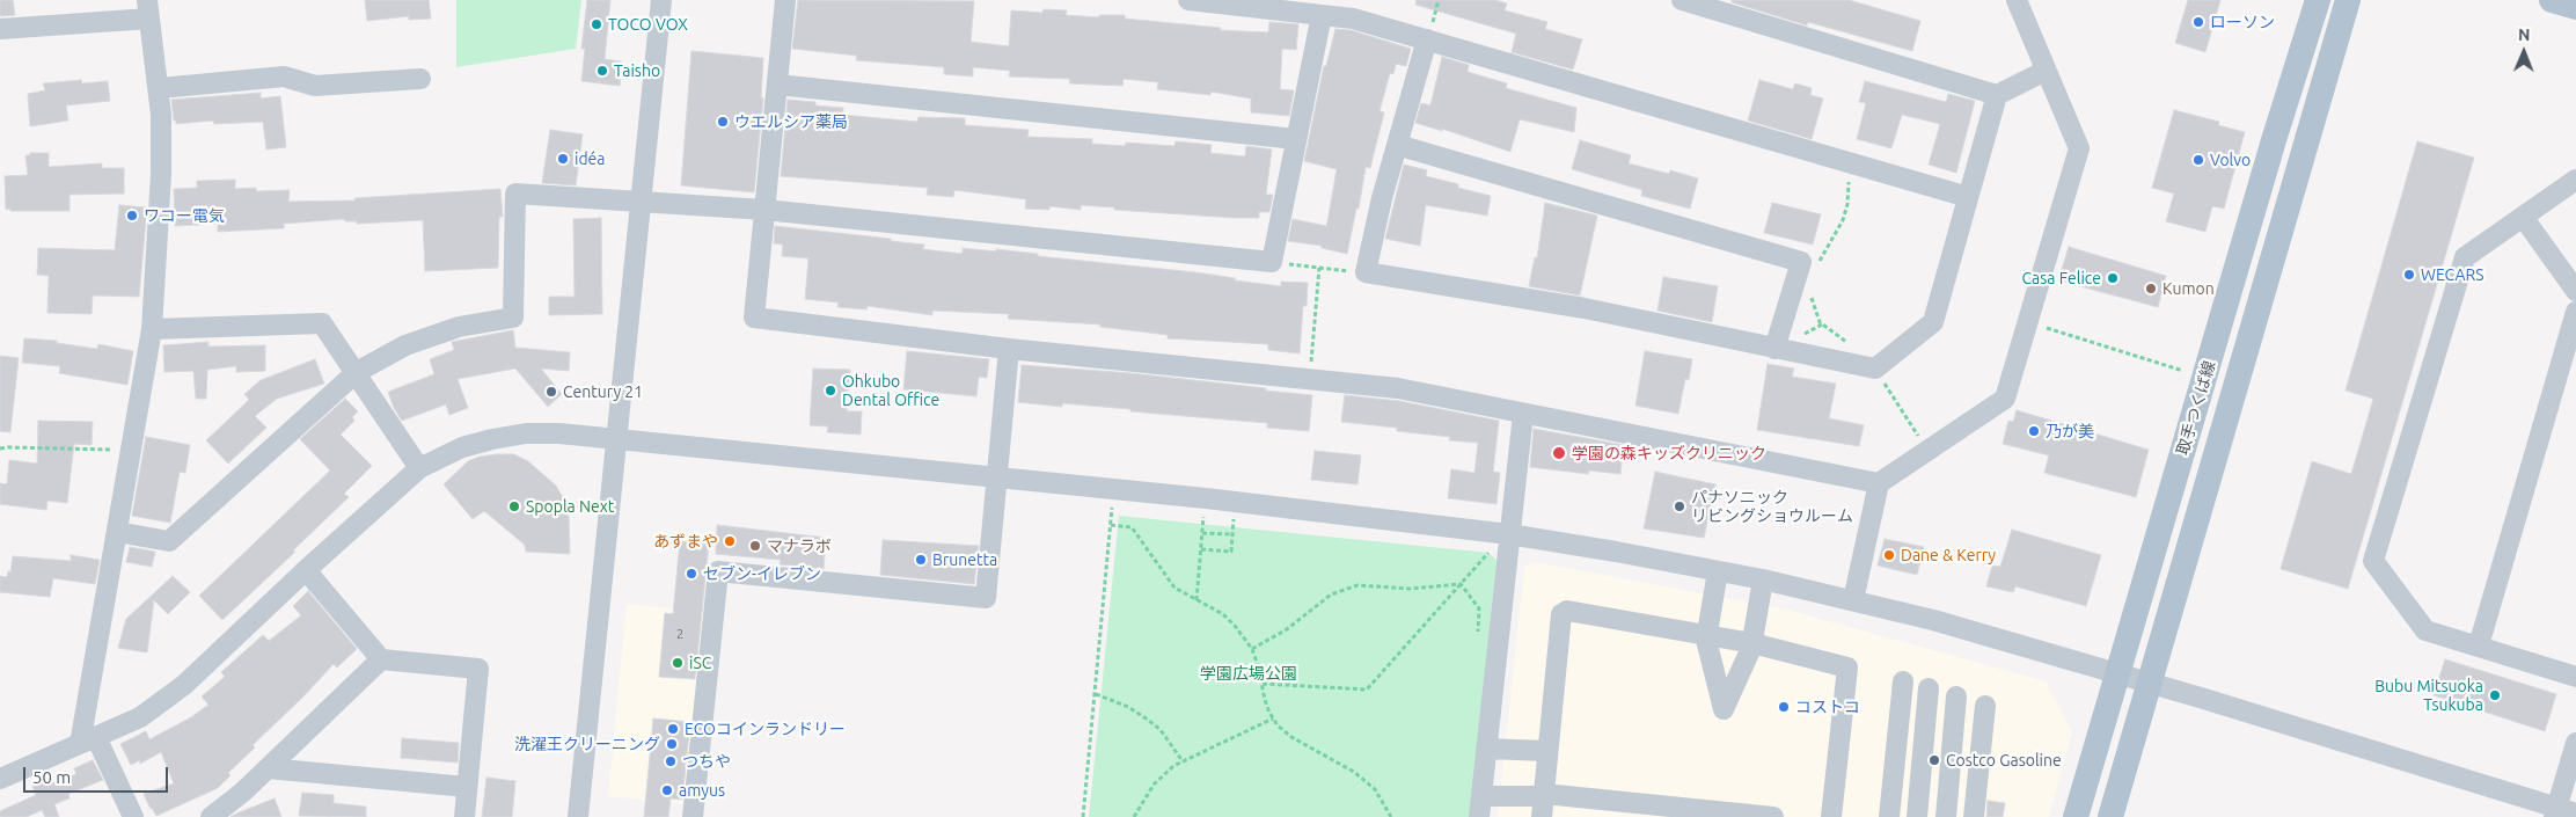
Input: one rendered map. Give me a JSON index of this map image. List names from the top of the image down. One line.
{"streets":{"main road":["取手つくば線"]},"parks":["学園広場公園"],"places":["ローソン","TOCO VOX","Taisho","ウエルシア薬局","idéa","Volvo","ワコー電気","WECARS","Casa Felice","Kumon","Ohkubo Dental Office","Century 21","乃が美","学園の森キッズクリニック","Spopla Next","パナソニック リビングショウルーム","あずまや","マナラボ","Dane & Kerry","Brunetta","セブン-イレブン","iSC","Bubu Mitsuoka Tsukuba","コストコ","ECOコインランドリー","洗濯王クリーニング","Costco Gasoline","つちや","amyus"],"house_numbers":["2"],"scale_bar":"50 m","north":"top"}
